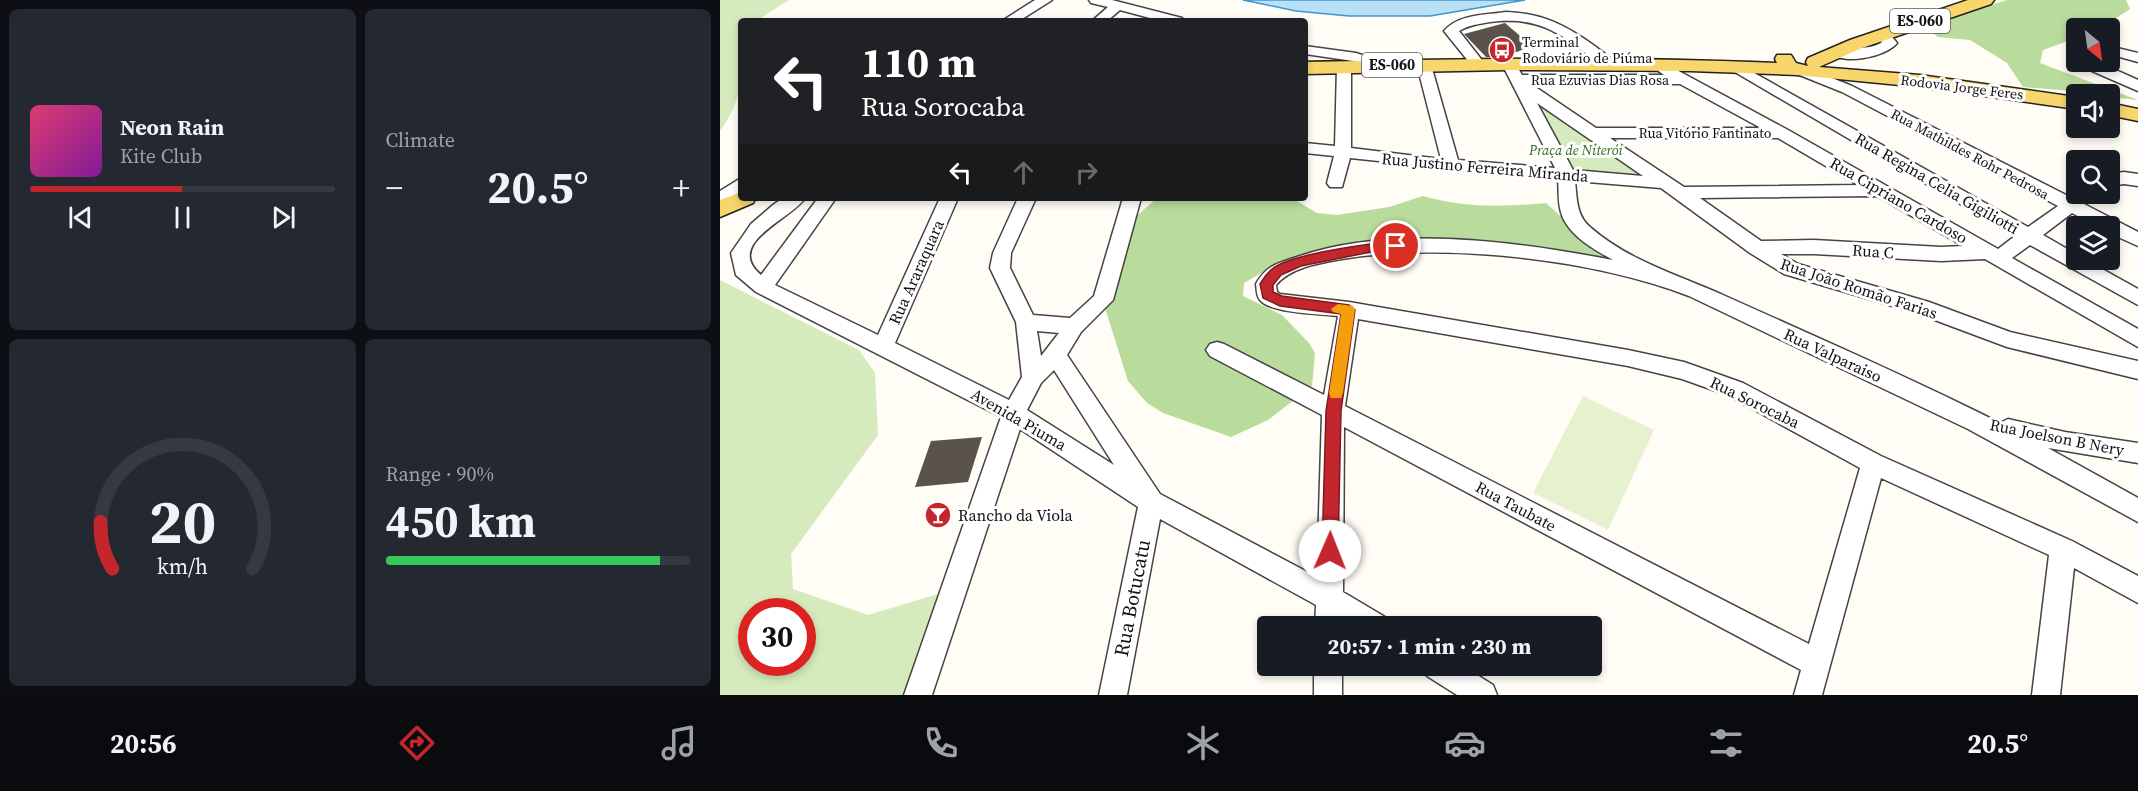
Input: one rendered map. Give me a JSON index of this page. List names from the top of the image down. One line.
{"streets":{"main road":["ES-060","Rodovia Jorge Feres"],"street":["Rua Ezuvias Dias Rosa","Rua Vitório Fantinato","Rua Mathildes Rohr Pedrosa","Rua Justino Ferreira Miranda","Rua Regina Celia Gigiliotti","Rua Cipriano Cardoso","Rua C","Rua Araraquara","Rua João Romão Farias","Rua Valparaiso","Rua Sorocaba","Avenida Piuma","Rua Joelson B Nery","Rua Taubate","Rua Botucatu"]},"crossings":[["ES-060","Rua Ezuvias Dias Rosa"],["ES-060","Rodovia Jorge Feres"],["ES-060","Rua Mathildes Rohr Pedrosa"],["ES-060","Rua Regina Celia Gigiliotti"],["ES-060","Rua Cipriano Cardoso"],["ES-060","Rua João Romão Farias"],["Rua Ezuvias Dias Rosa","Rua Cipriano Cardoso"],["Rua Ezuvias Dias Rosa","Rua João Romão Farias"],["Rodovia Jorge Feres","Rua Mathildes Rohr Pedrosa"],["Rua Vitório Fantinato","Rua Cipriano Cardoso"],["Rua Vitório Fantinato","Rua João Romão Farias"],["Rua Justino Ferreira Miranda","Rua Cipriano Cardoso"],["Rua Justino Ferreira Miranda","Rua João Romão Farias"],["Rua Justino Ferreira Miranda","Rua Valparaiso"],["Rua Cipriano Cardoso","Rua C"],["Rua C","Rua João Romão Farias"],["Rua Araraquara","Avenida Piuma"],["Rua Valparaiso","Rua Sorocaba"],["Rua Valparaiso","Rua Joelson B Nery"],["Avenida Piuma","Rua Botucatu"]],"parks":["Praça de Niterói"],"places":{"bus stop":["Terminal Rodoviário de Piúma"],"bar":["Rancho da Viola"]},"north":"bottom right","page":{"tile":["Climate",["Range · 90%","450 km"]],"turn":["110 m","Rua Sorocaba"],"song":["Neon Rain","Kite Club"],"heat":["−","20.5°","+"],"limit":"30","trip":"20:57 · 1 min · 230 m","tabs":["20:56","20.5°"],"gauge":["20","km/h"]}}
